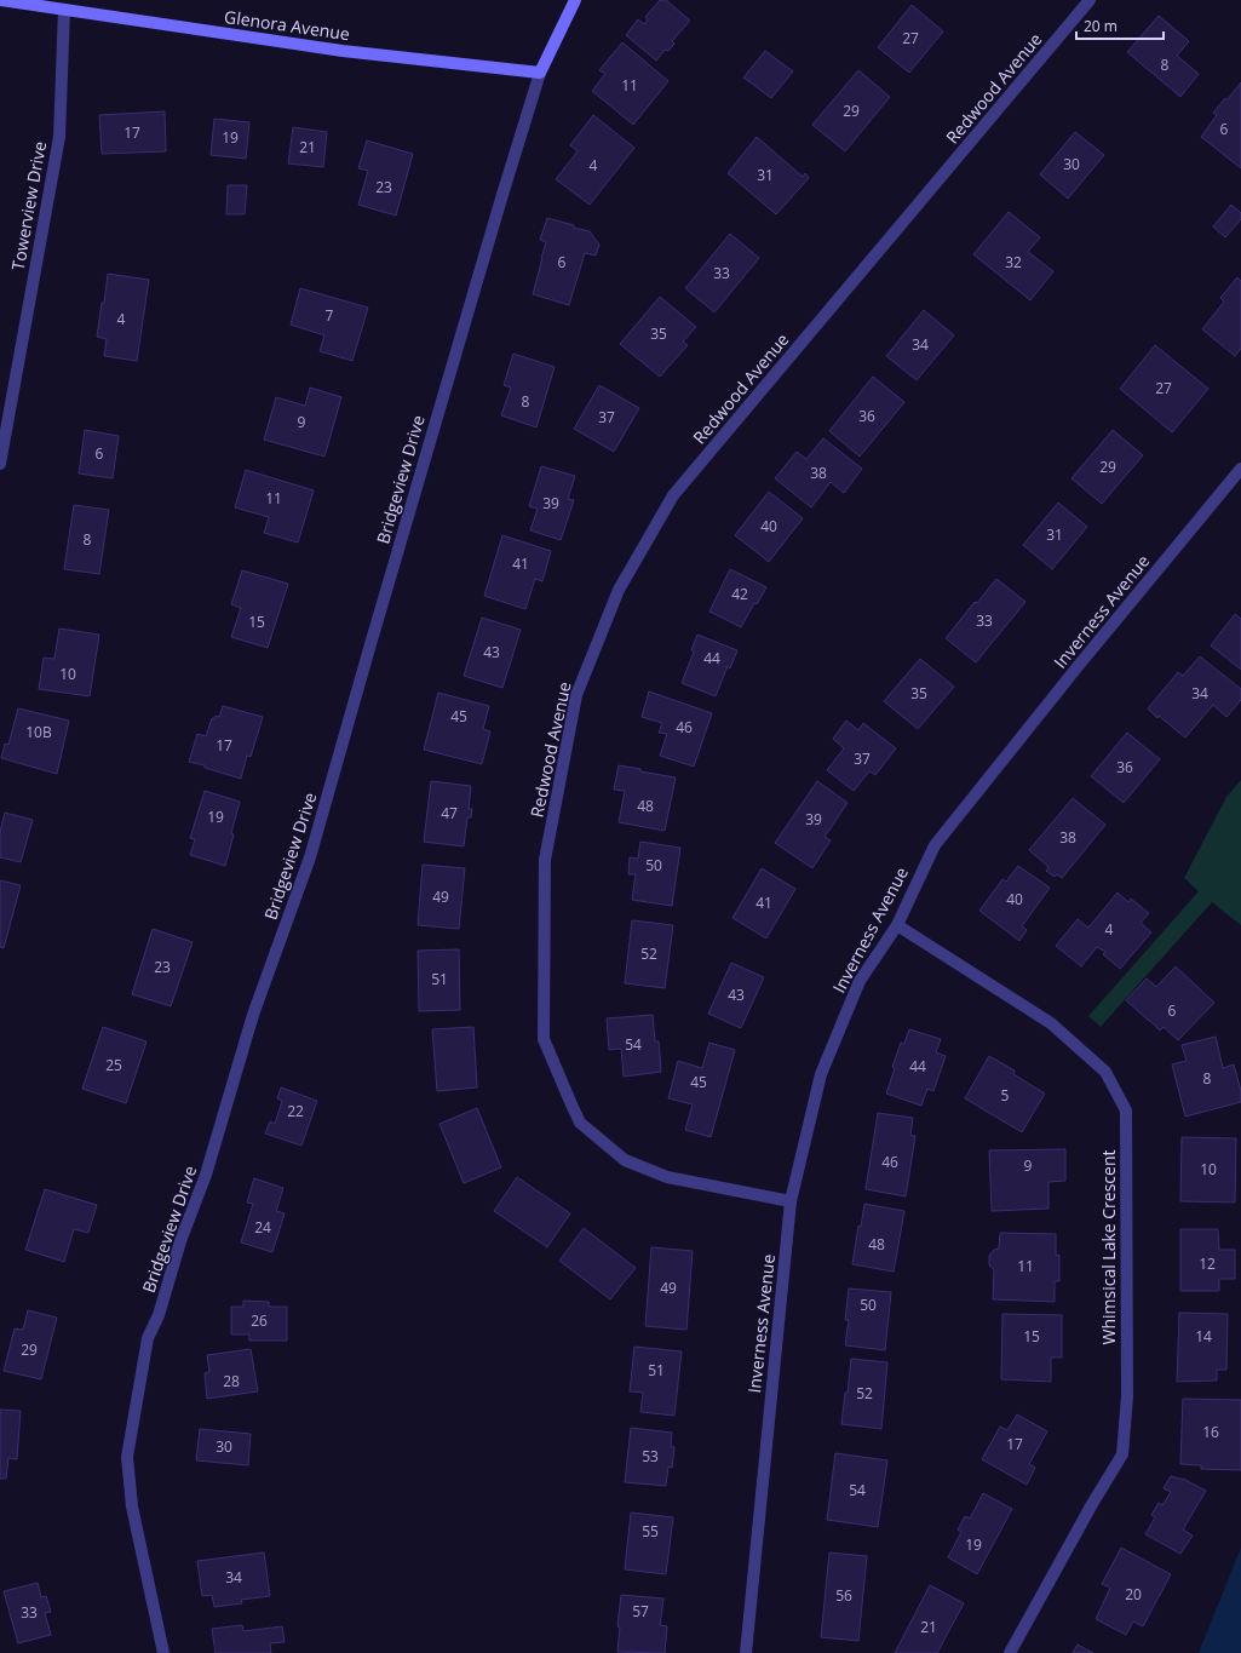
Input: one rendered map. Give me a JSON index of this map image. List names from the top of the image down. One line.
{"streets":{"street":["Glenora Avenue","Redwood Avenue","Towerview Drive","Bridgeview Drive","Inverness Avenue","Whimsical Lake Crescent"]},"crossings":[["Glenora Avenue","Towerview Drive"],["Glenora Avenue","Bridgeview Drive"],["Redwood Avenue","Inverness Avenue"],["Inverness Avenue","Whimsical Lake Crescent"]],"house_numbers":["27","8","11","29","6","17","19","21","30","4","31","23","6","32","33","7","4","35","34","27","8","36","37","9","6","29","38","11","39","40","31","8","41","42","33","15","43","44","10","35","34","45","46","10B","17","37","36","48","47","19","39","38","50","49","40","41","4","52","23","51","43","6","54","25","44","8","45","5","22","46","9","10","24","48","12","11","49","50","26","15","14","29","51","28","52","16","17","30","53","54","55","19","34","20","56","57","33","21"],"scale_bar":"20 m"}
